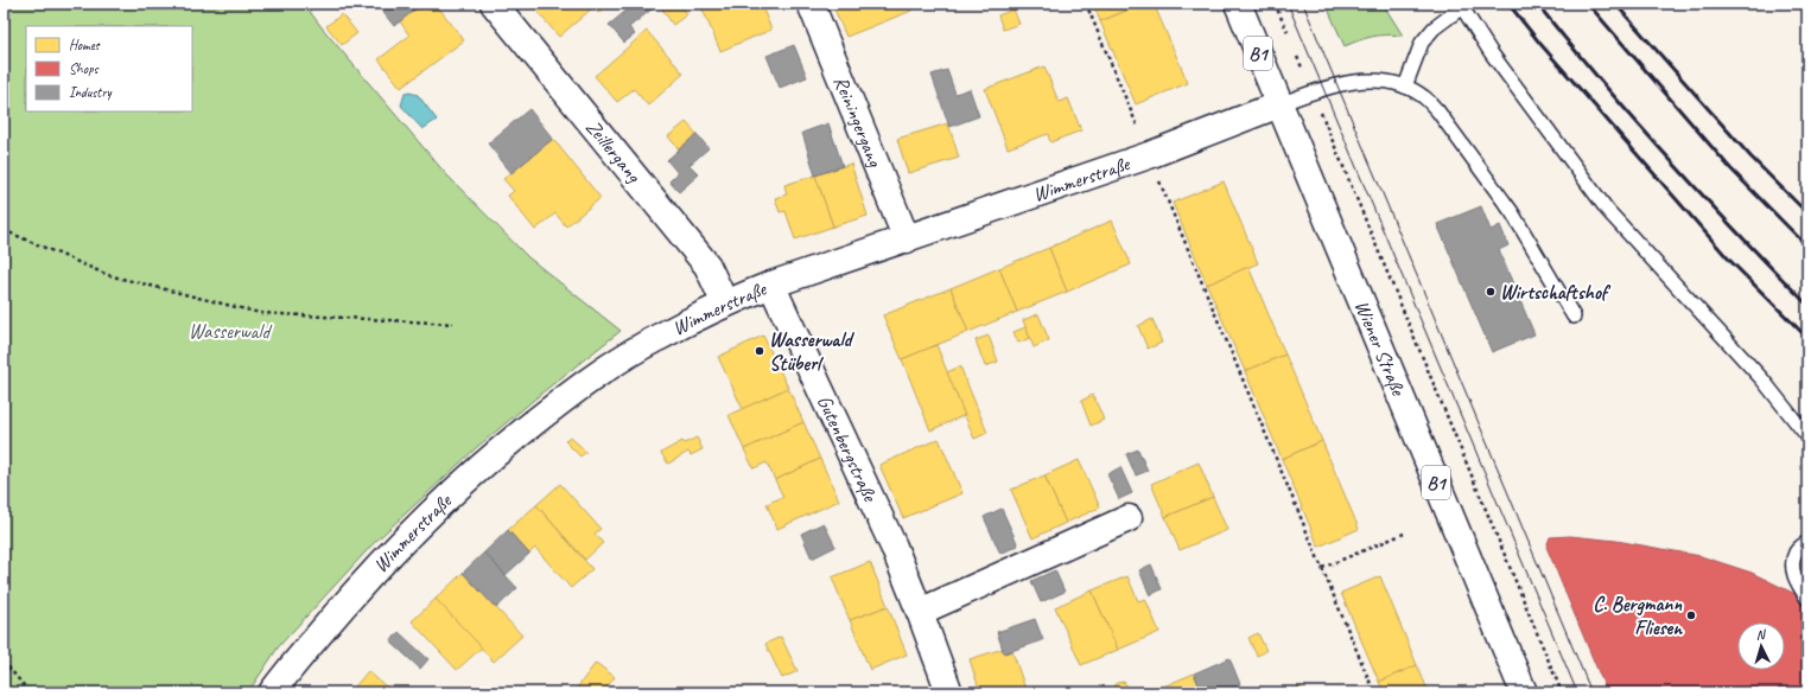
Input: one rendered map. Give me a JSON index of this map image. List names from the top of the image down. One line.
{"streets":{"street":["B1","Reiningergang","Zeillergang","Wimmerstraße","Wiener Straße","Gutenbergstraße"]},"crossings":[["Reiningergang","Wimmerstraße"],["Zeillergang","Wimmerstraße"],["Wimmerstraße","Wiener Straße"],["Wimmerstraße","Gutenbergstraße"]],"parks":["Wasserwald"],"places":["Wirtschaftshof","Wasserwald Stüberl","C. Bergmann Fliesen"],"legend":["Homes","Shops","Industry"],"north":"top"}
